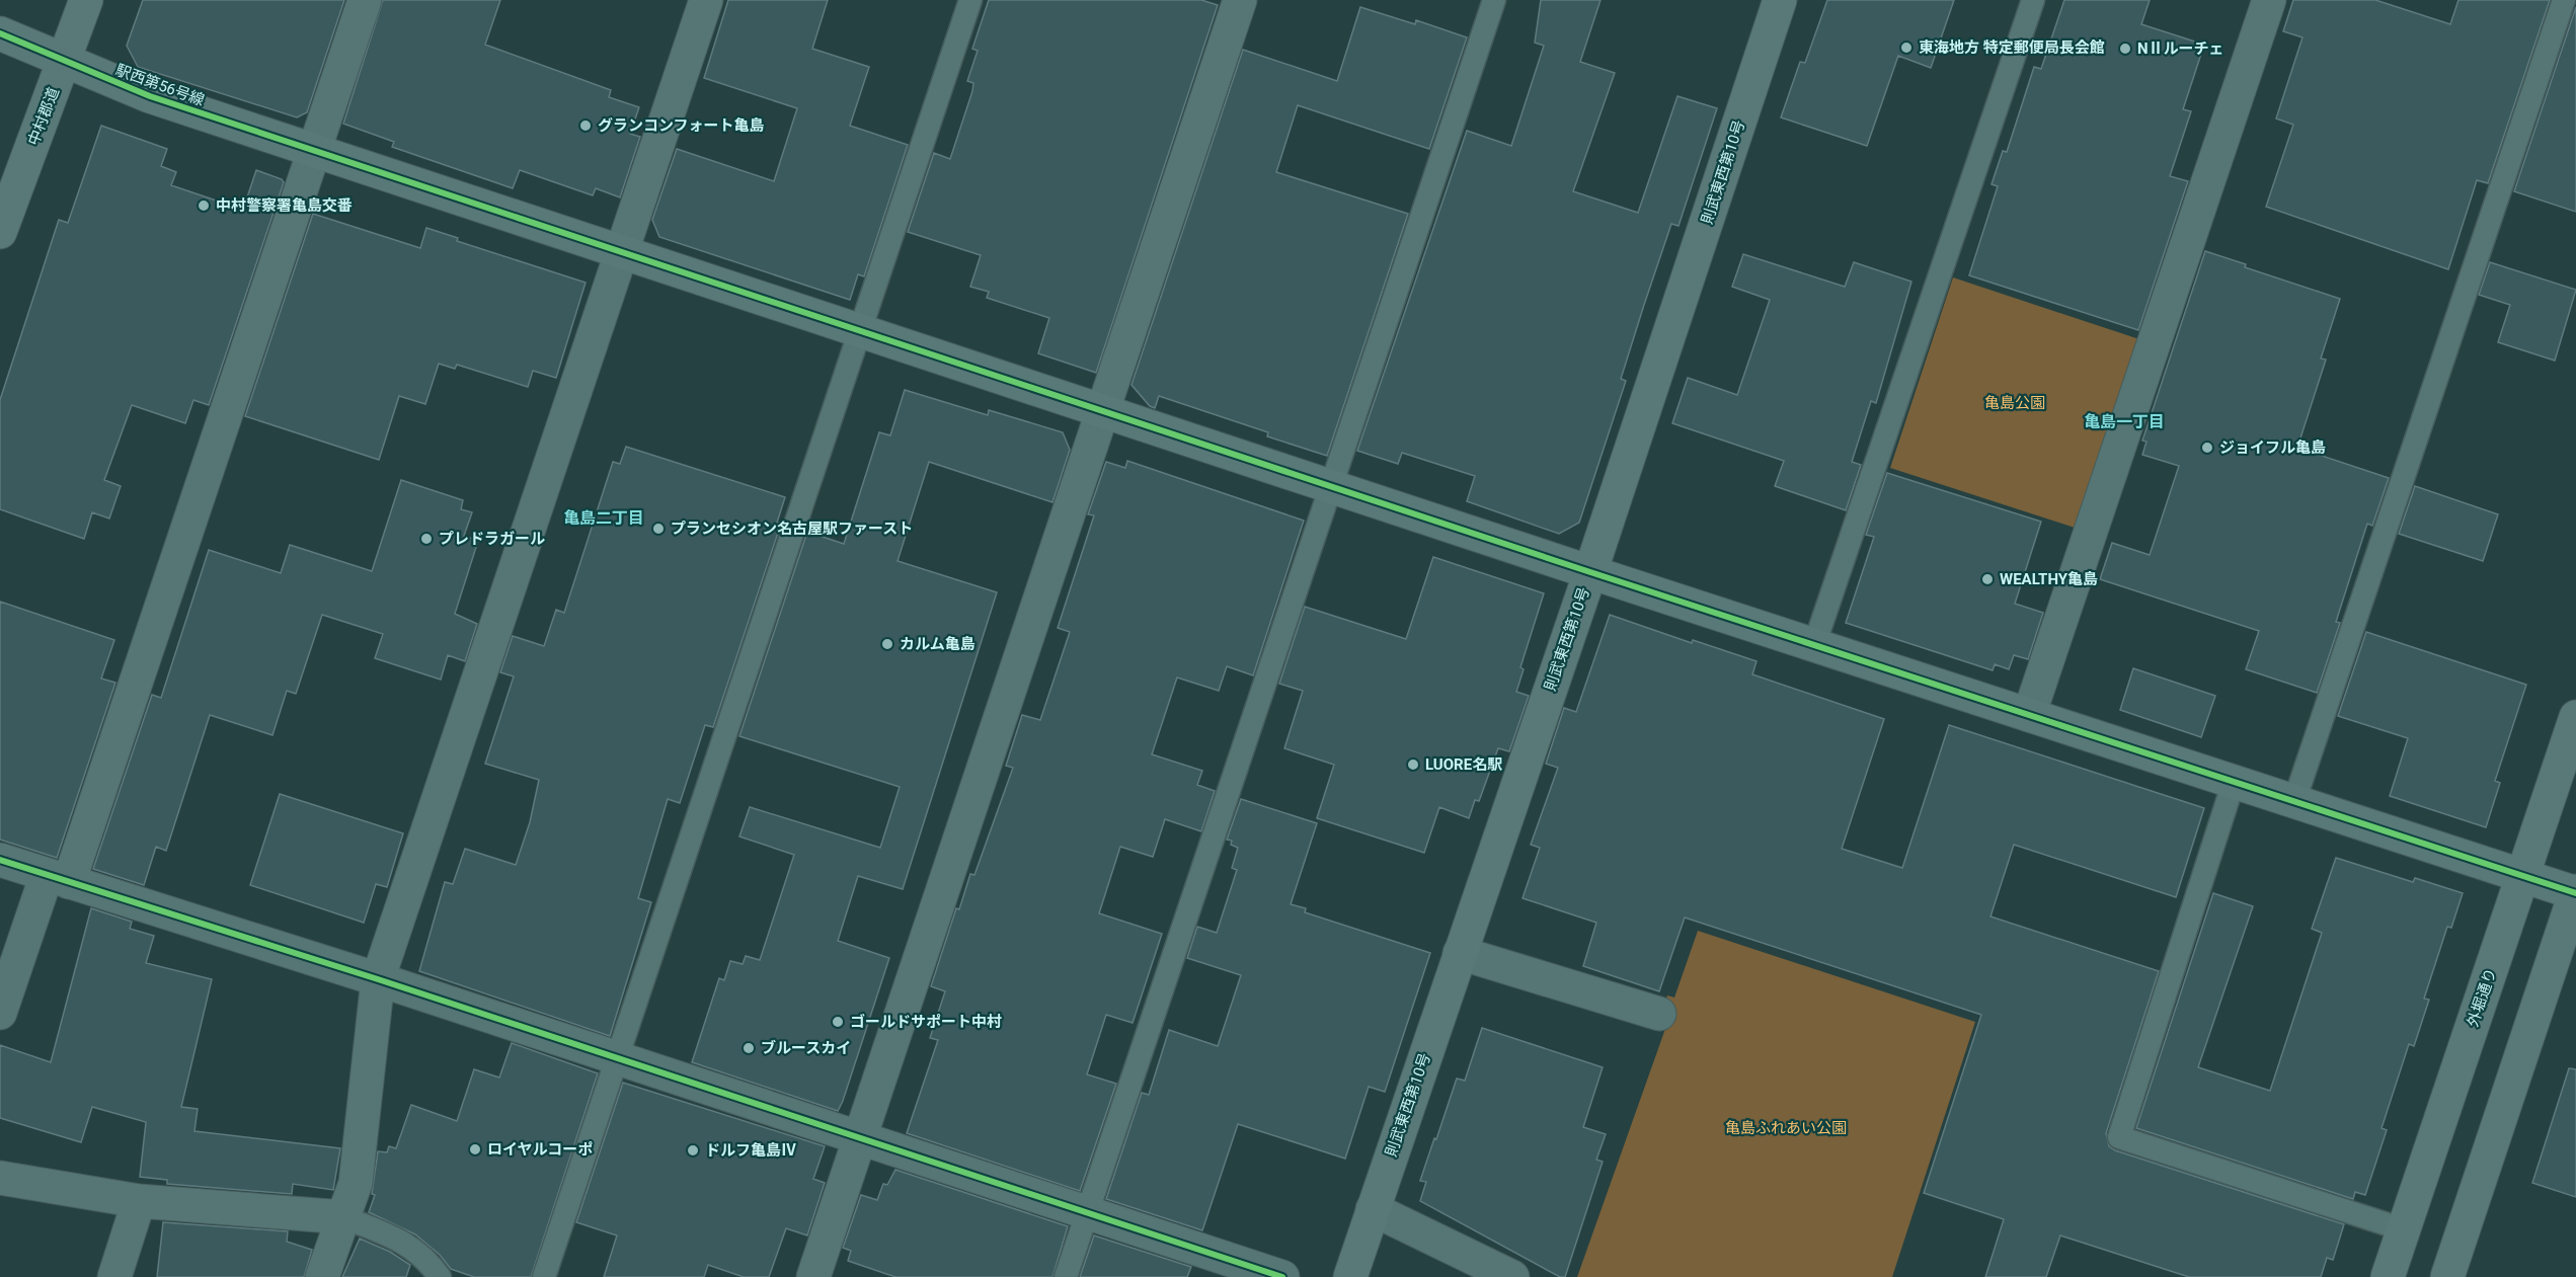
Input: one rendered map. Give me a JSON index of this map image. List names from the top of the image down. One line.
{"streets":{"street":["駅西第56号線","中村郡道","則武東西第10号","外堀通り"]},"crossings":[["駅西第56号線","中村郡道"],["駅西第56号線","則武東西第10号"],["駅西第56号線","外堀通り"]],"districts":["亀島一丁目","亀島二丁目"],"parks":["亀島公園","亀島ふれあい公園"],"places":["東海地方 特定郵便局長会館","NⅡルーチェ","グランコンフォート亀島","中村警察署亀島交番","ジョイフル亀島","プランセシオン名古屋駅ファースト","プレドラガール","WEALTHY亀島","カルム亀島","LUORE名駅","ゴールドサポート中村","ブルースカイ","ロイヤルコーポ","ドルフ亀島Ⅳ"]}
